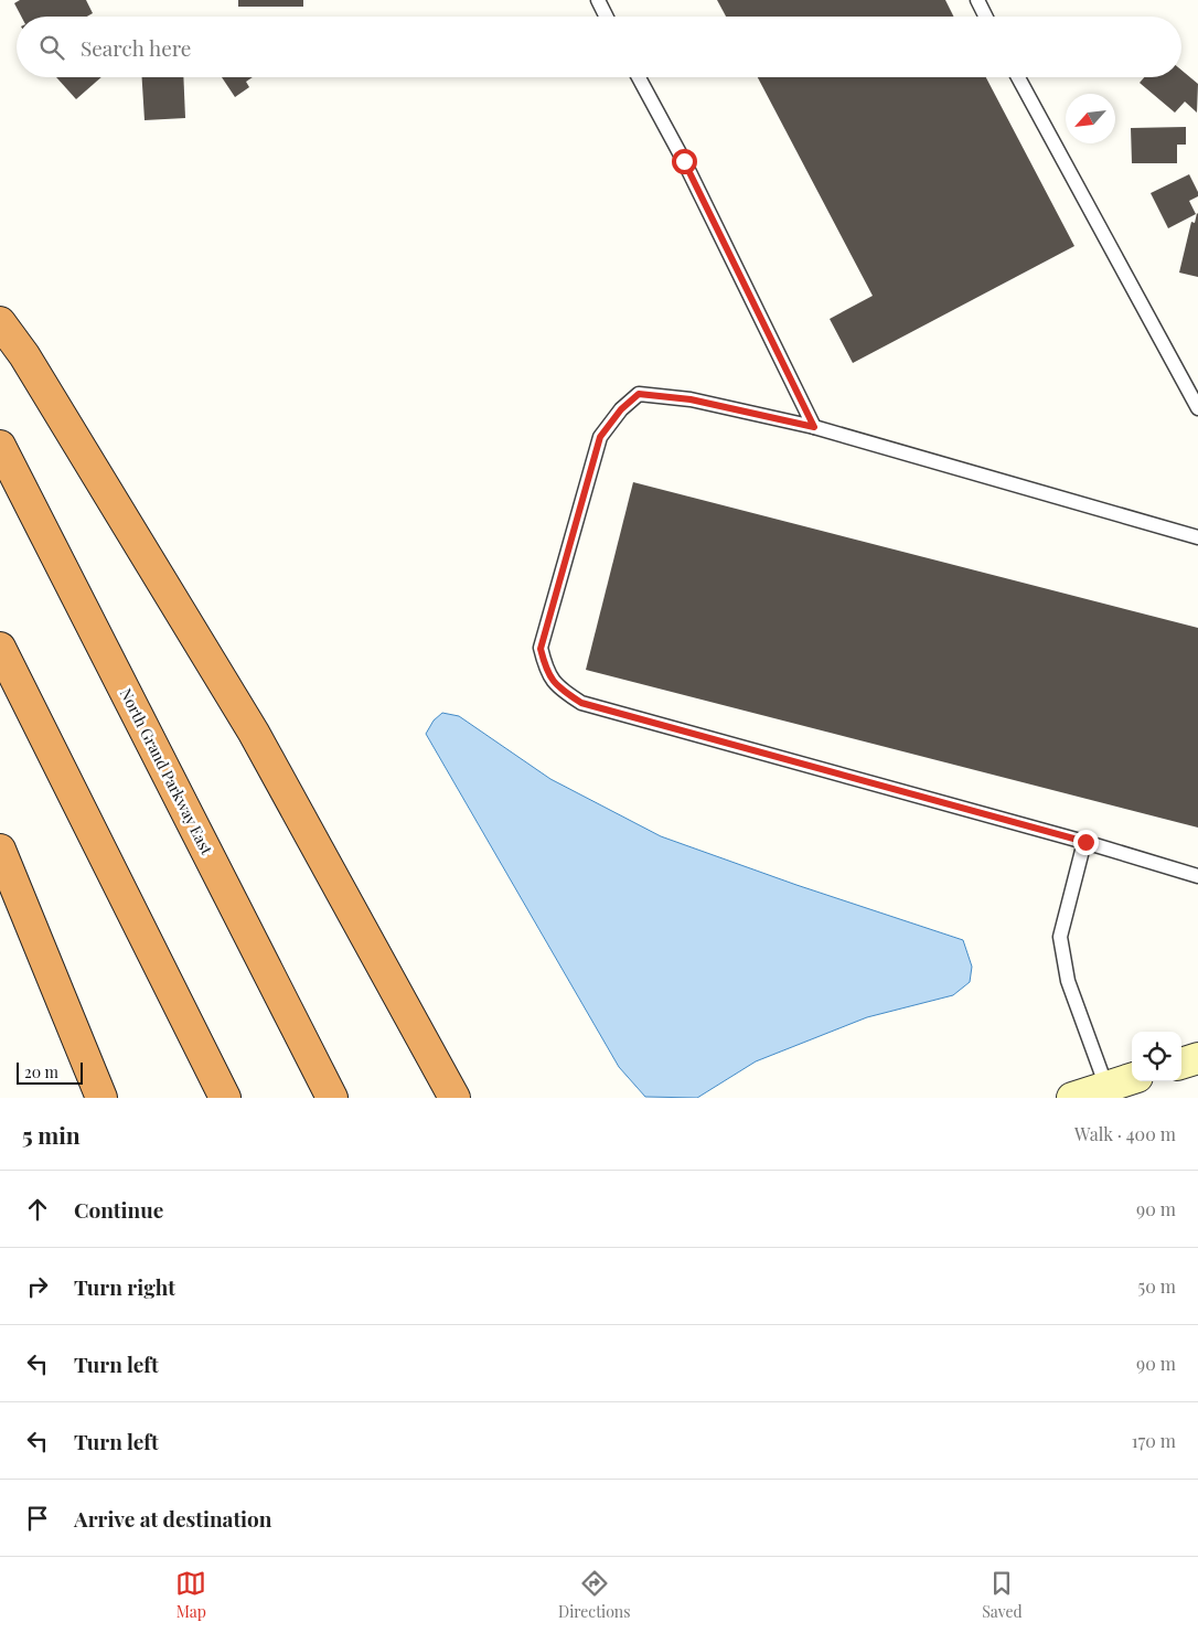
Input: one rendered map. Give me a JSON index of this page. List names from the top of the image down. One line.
{"streets":{"highway":["North Grand Parkway East"]},"scale_bar":"20 m","north":"bottom left","page":{"search":"Search here","scale":"20 m","heading":["5 min","Walk · 400 m"],"list":[["Continue","90 m"],["Turn right","50 m"],["Turn left","90 m"],["Turn left","170 m"],"Arrive at destination"],"nav":["Map","Directions","Saved"]}}
